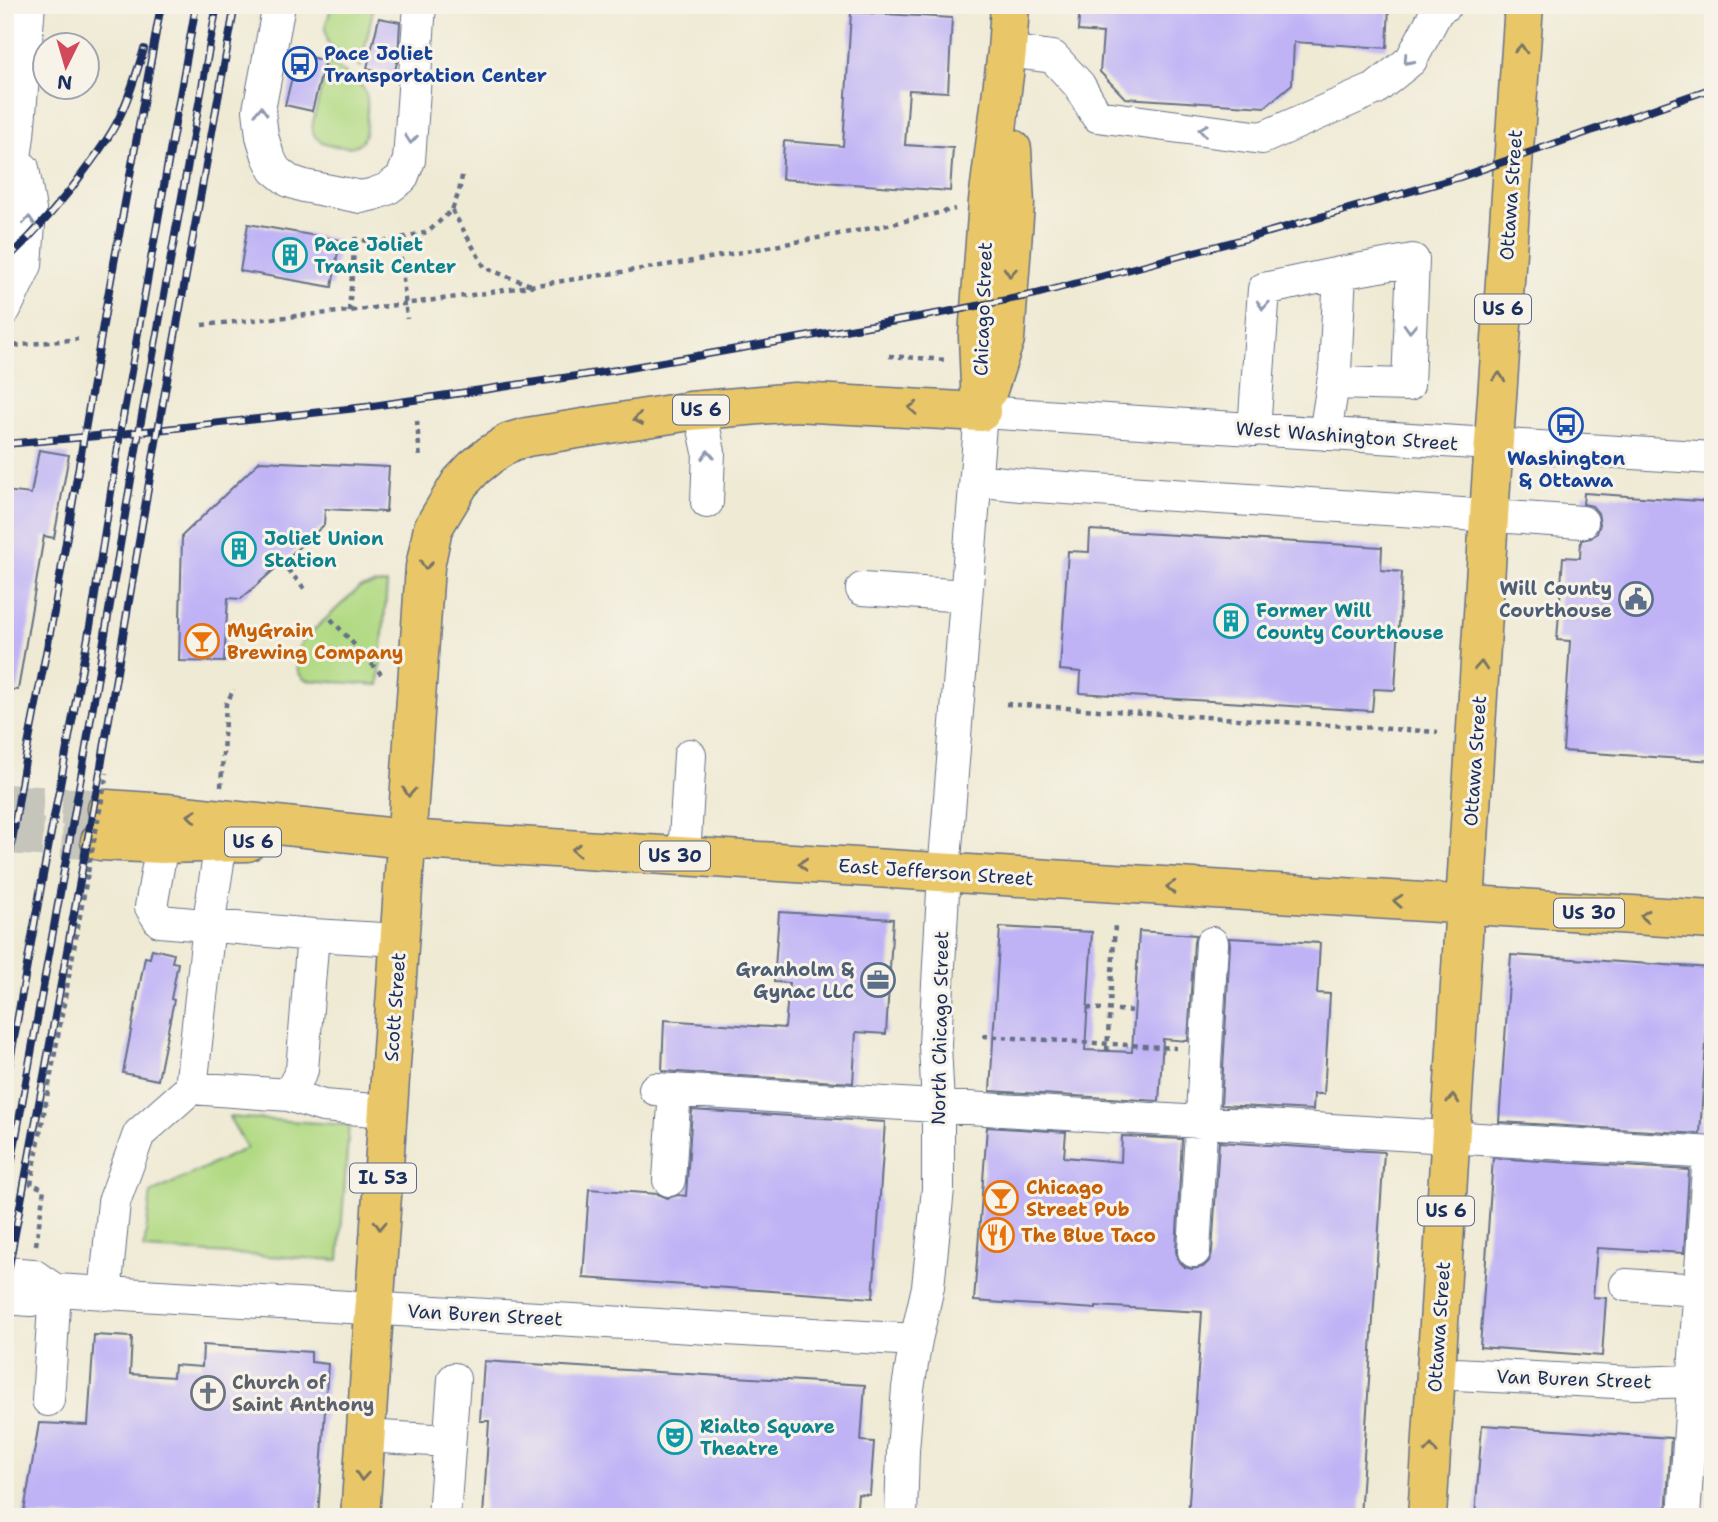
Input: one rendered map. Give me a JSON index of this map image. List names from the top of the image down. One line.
{"streets":{"main road":["Ottawa Street","Chicago Street","US 6","US 30","East Jefferson Street","Scott Street","IL 53"],"street":["West Washington Street","North Chicago Street","Van Buren Street"]},"crossings":[["Ottawa Street","West Washington Street"],["Ottawa Street","US 30"],["Ottawa Street","East Jefferson Street"],["Ottawa Street","Van Buren Street"],["Chicago Street","US 6"],["Chicago Street","West Washington Street"],["Chicago Street","North Chicago Street"],["US 6","West Washington Street"],["US 6","Scott Street"],["US 6","North Chicago Street"],["West Washington Street","North Chicago Street"],["US 30","East Jefferson Street"],["East Jefferson Street","Scott Street"],["East Jefferson Street","North Chicago Street"],["Scott Street","Van Buren Street"],["North Chicago Street","Van Buren Street"]],"one_way":["Ottawa Street","Chicago Street","East Jefferson Street","Scott Street"],"places":{"bus stop":["Pace Joliet Transportation Center","Washington & Ottawa"],"building":["Pace Joliet Transit Center","Joliet Union Station","Former Will County Courthouse"],"public building":["Will County Courthouse"],"bar":["MyGrain Brewing Company","Chicago Street Pub"],"office":["Granholm & Gynac LLC"],"restaurant":["The Blue Taco"],"church":["Church of Saint Anthony"],"theatre":["Rialto Square Theatre"]},"north":"bottom"}
